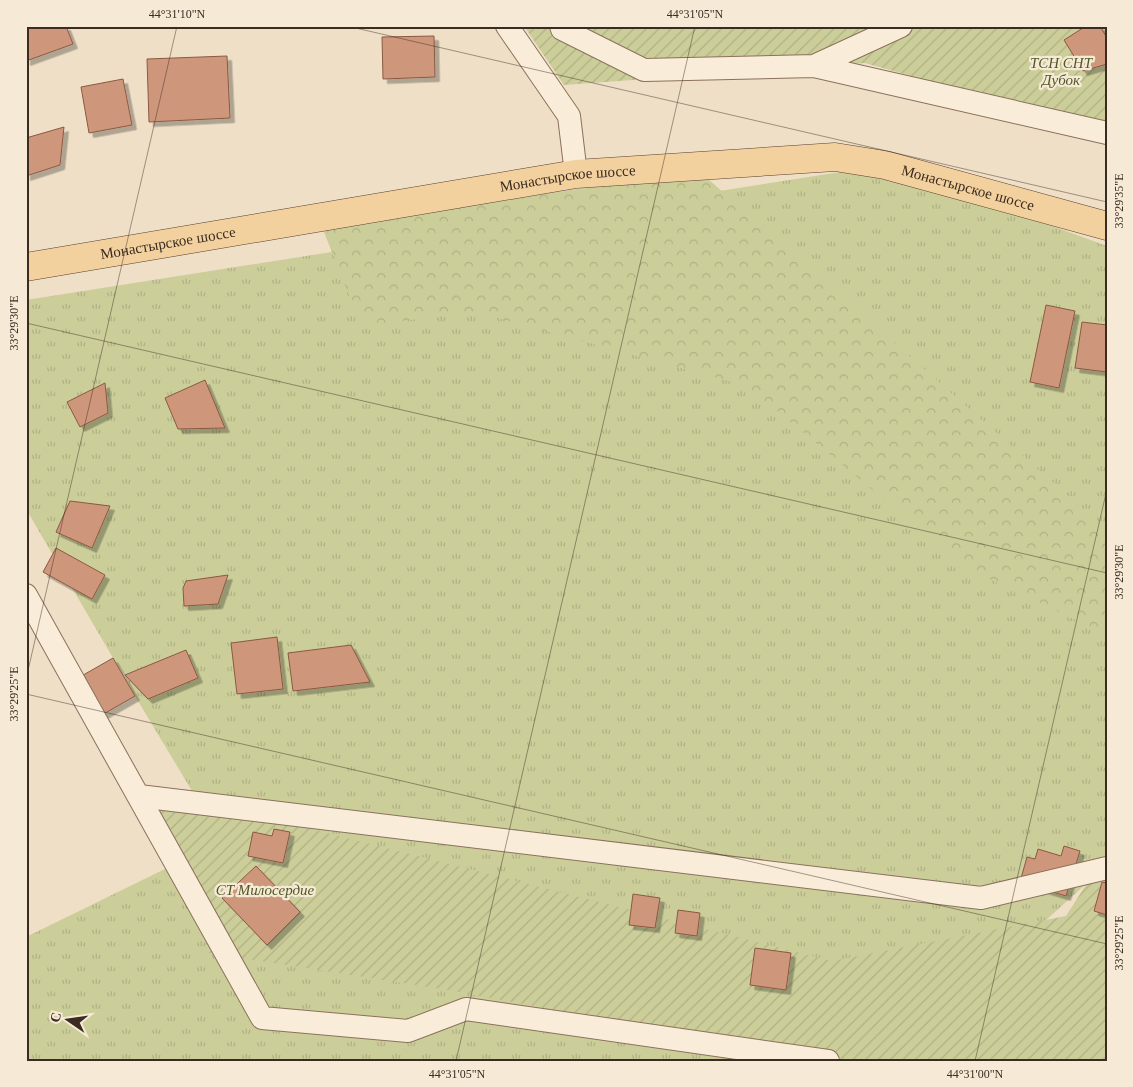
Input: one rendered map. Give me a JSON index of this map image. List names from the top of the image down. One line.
{"streets":{"main road":["Монастырское шоссе"]},"parks":["ТСН СНТ Дубок","СТ Милосердие"],"north":"left","coordinates":["44°31'10\"N","44°31'05\"N","33°29'35\"E","33°29'30\"E","33°29'25\"E","44°31'00\"N"]}
